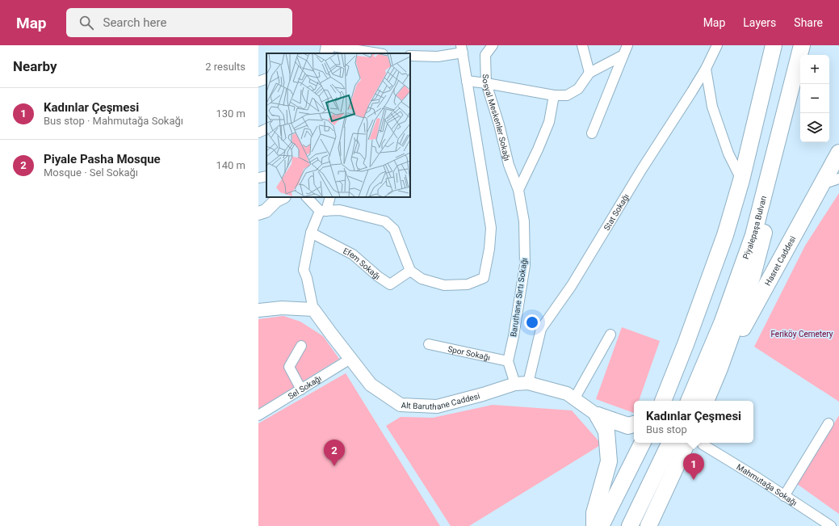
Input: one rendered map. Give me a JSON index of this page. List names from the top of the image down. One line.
{"streets":{"main road":["Piyalepaşa Bulvarı","Hasret Caddesi"],"street":["Sosyal Meskenler Sokağı","Stat Sokağı","Efem Sokağı","Baruthane Sırtı Sokağı","Spor Sokağı","Sel Sokağı","Alt Baruthane Caddesi","Mahmutağa Sokağı"]},"crossings":[["Sosyal Meskenler Sokağı","Baruthane Sırtı Sokağı"],["Stat Sokağı","Baruthane Sırtı Sokağı"],["Stat Sokağı","Alt Baruthane Caddesi"],["Baruthane Sırtı Sokağı","Spor Sokağı"],["Baruthane Sırtı Sokağı","Alt Baruthane Caddesi"],["Sel Sokağı","Alt Baruthane Caddesi"]],"parks":["Feriköy Cemetery"],"page":{"header":"Map","search":"Search here","nav":["Map","Layers","Share"],"heading":["Nearby","2 results"],"map_buttons":["+","−"],"list":[{"mark":"1","name":"Kadınlar Çeşmesi","note":"Bus stop · Mahmutağa Sokağı","value":"130 m"},{"mark":"2","name":"Piyale Pasha Mosque","note":"Mosque · Sel Sokağı","value":"140 m"}],"popup":["Kadınlar Çeşmesi","Bus stop"],"pins":["2","1"]}}
